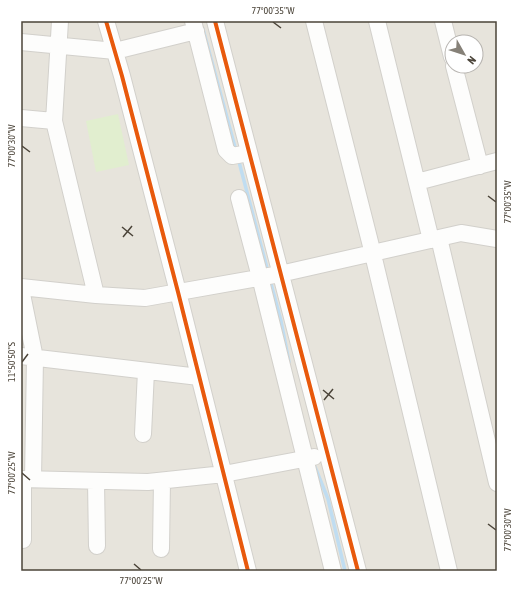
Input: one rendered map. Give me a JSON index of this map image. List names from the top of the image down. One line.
{"north":"bottom right","coordinates":["77°00'35\"W","77°00'30\"W","11°50'50\"S","77°00'25\"W"]}
